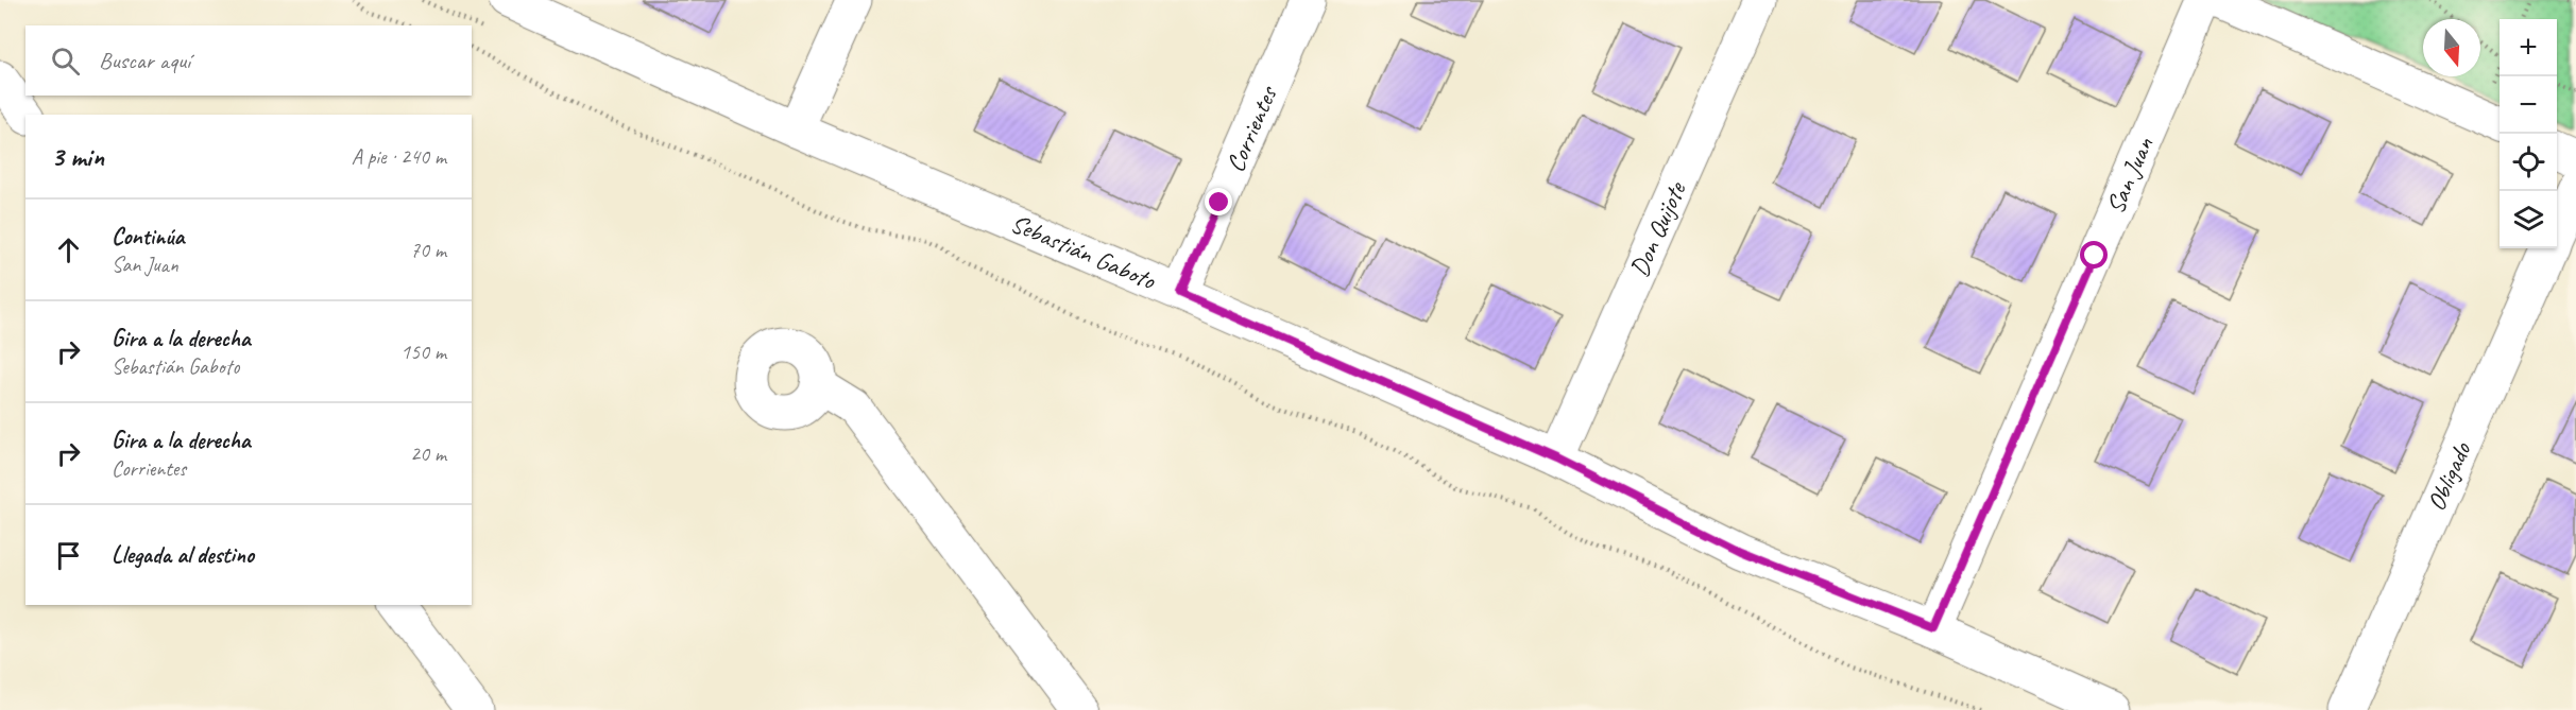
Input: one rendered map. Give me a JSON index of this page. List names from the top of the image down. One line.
{"streets":{"street":["Corrientes","San Juan","Don Quijote","Sebastián Gaboto","Obligado"]},"crossings":[["Corrientes","Sebastián Gaboto"],["San Juan","Sebastián Gaboto"],["Don Quijote","Sebastián Gaboto"]],"north":"bottom","page":{"map_buttons":["+","−"],"search":"Buscar aquí","heading":["3 min","A pie · 240 m"],"list":[["Continúa","San Juan","70 m"],["Gira a la derecha","Sebastián Gaboto","150 m"],["Gira a la derecha","Corrientes","20 m"],"Llegada al destino"]}}
